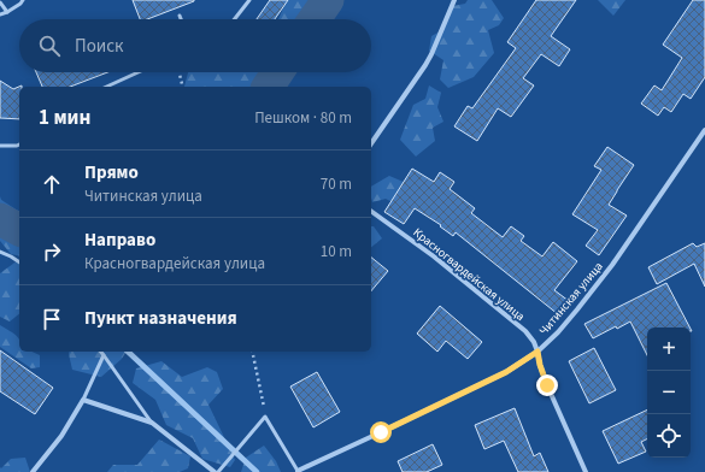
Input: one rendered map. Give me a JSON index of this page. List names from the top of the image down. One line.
{"streets":{"street":["Красногвардейская улица","Читинская улица"]},"crossings":[["Красногвардейская улица","Читинская улица"]],"page":{"search":"Поиск","heading":["1 мин","Пешком · 80 m"],"list":[["Прямо","Читинская улица","70 m"],["Направо","Красногвардейская улица","10 m"],"Пункт назначения"],"map_buttons":["+","−"]}}
